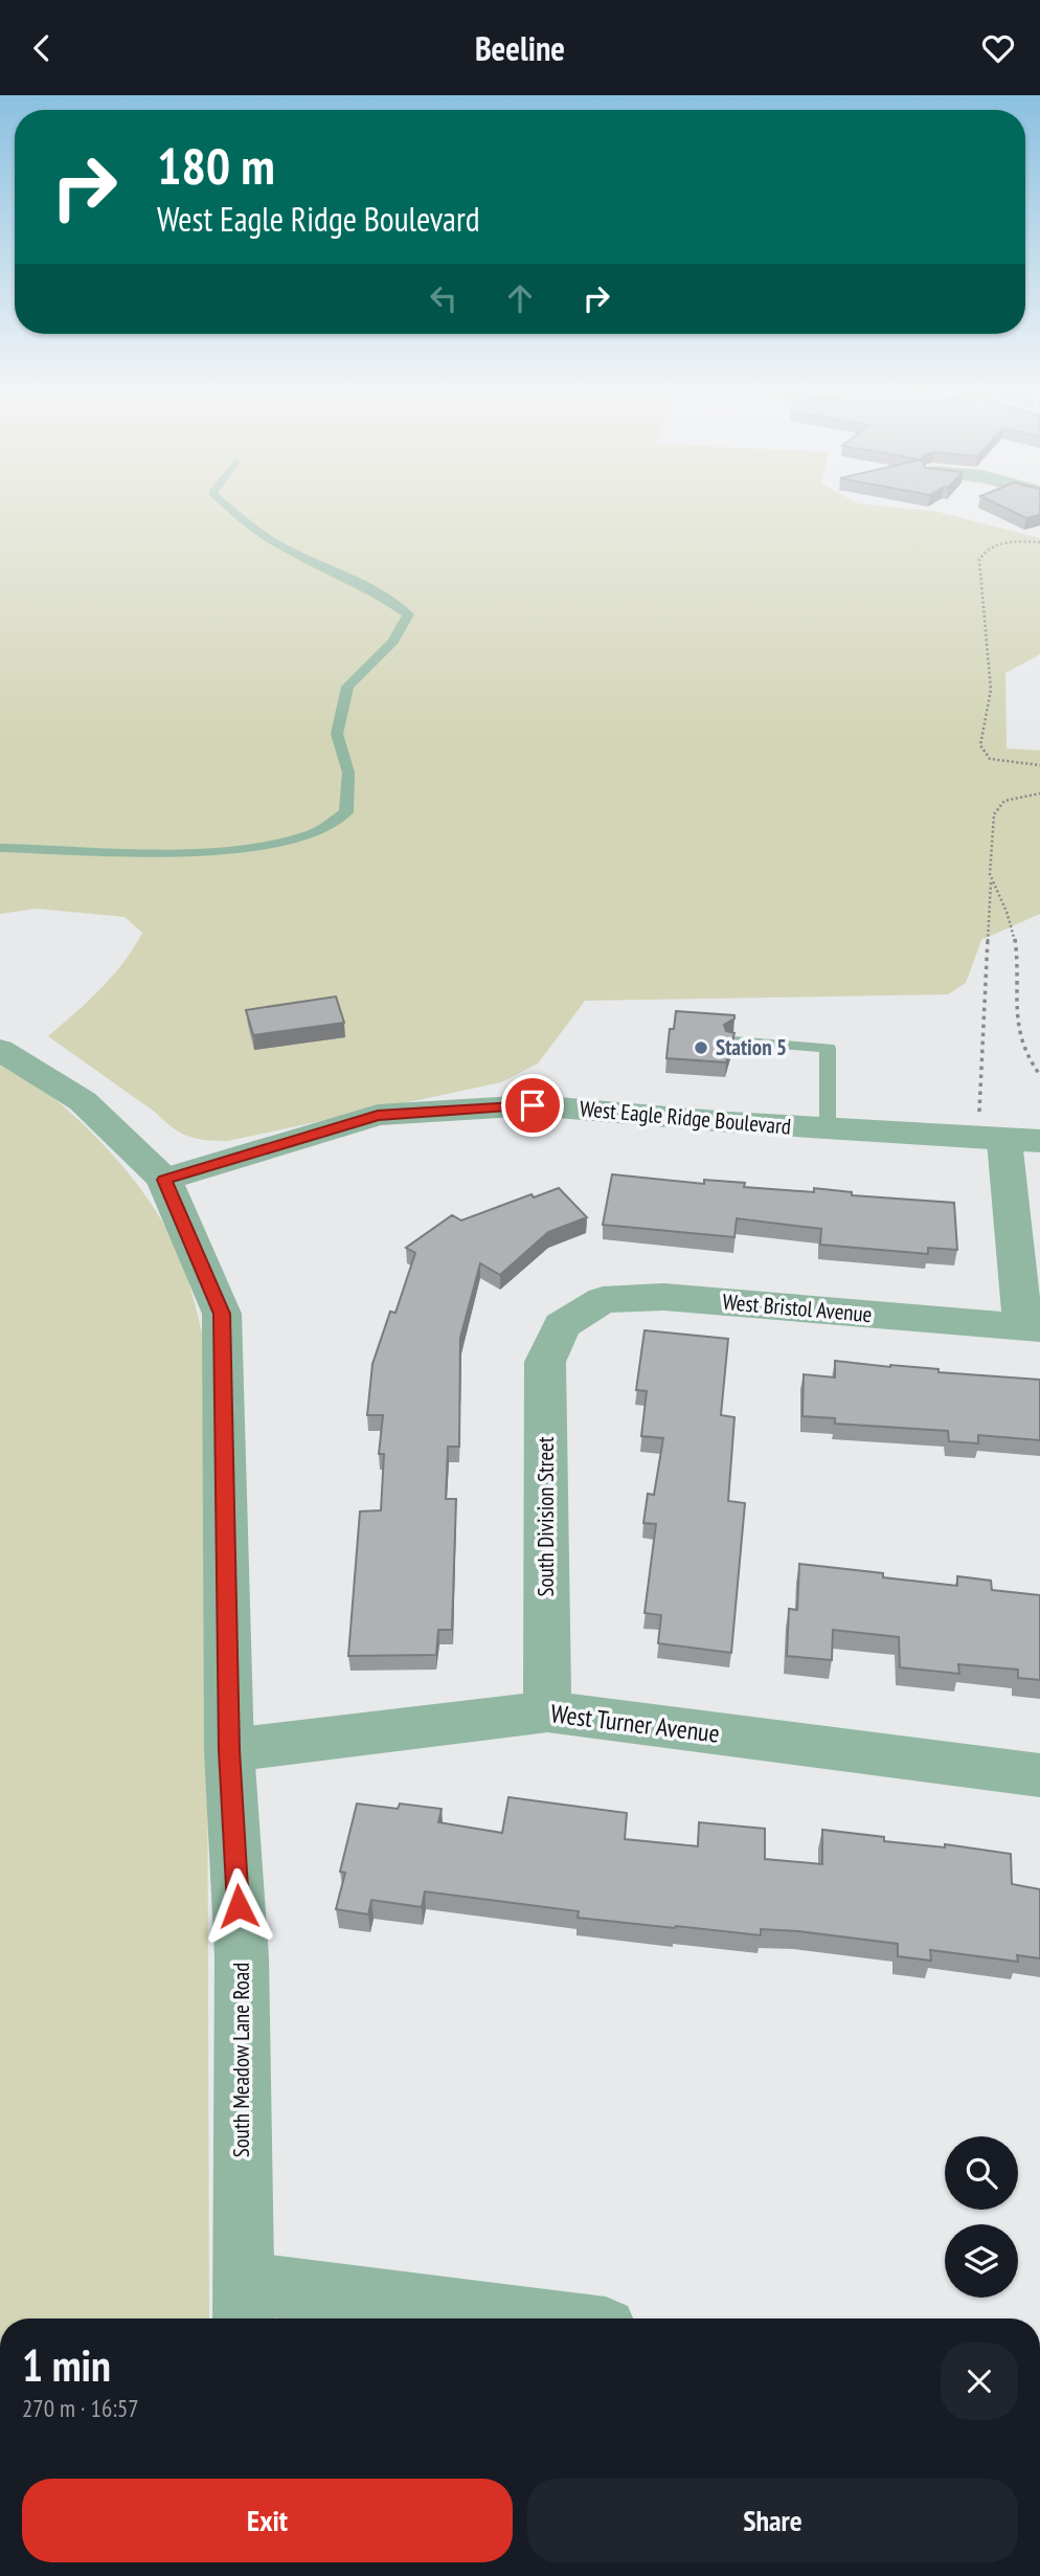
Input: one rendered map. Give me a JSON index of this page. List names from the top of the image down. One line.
{"streets":{"street":["West Eagle Ridge Boulevard","West Bristol Avenue","South Division Street","West Turner Avenue","South Meadow Lane Road"]},"crossings":[["West Eagle Ridge Boulevard","South Meadow Lane Road"],["West Bristol Avenue","South Division Street"],["South Division Street","West Turner Avenue"],["West Turner Avenue","South Meadow Lane Road"]],"places":["Station 5"],"page":{"header":"Beeline","turn":["180 m","West Eagle Ridge Boulevard"],"heading":["1 min","270 m · 16:57"],"buttons":["Exit","Share"]}}
